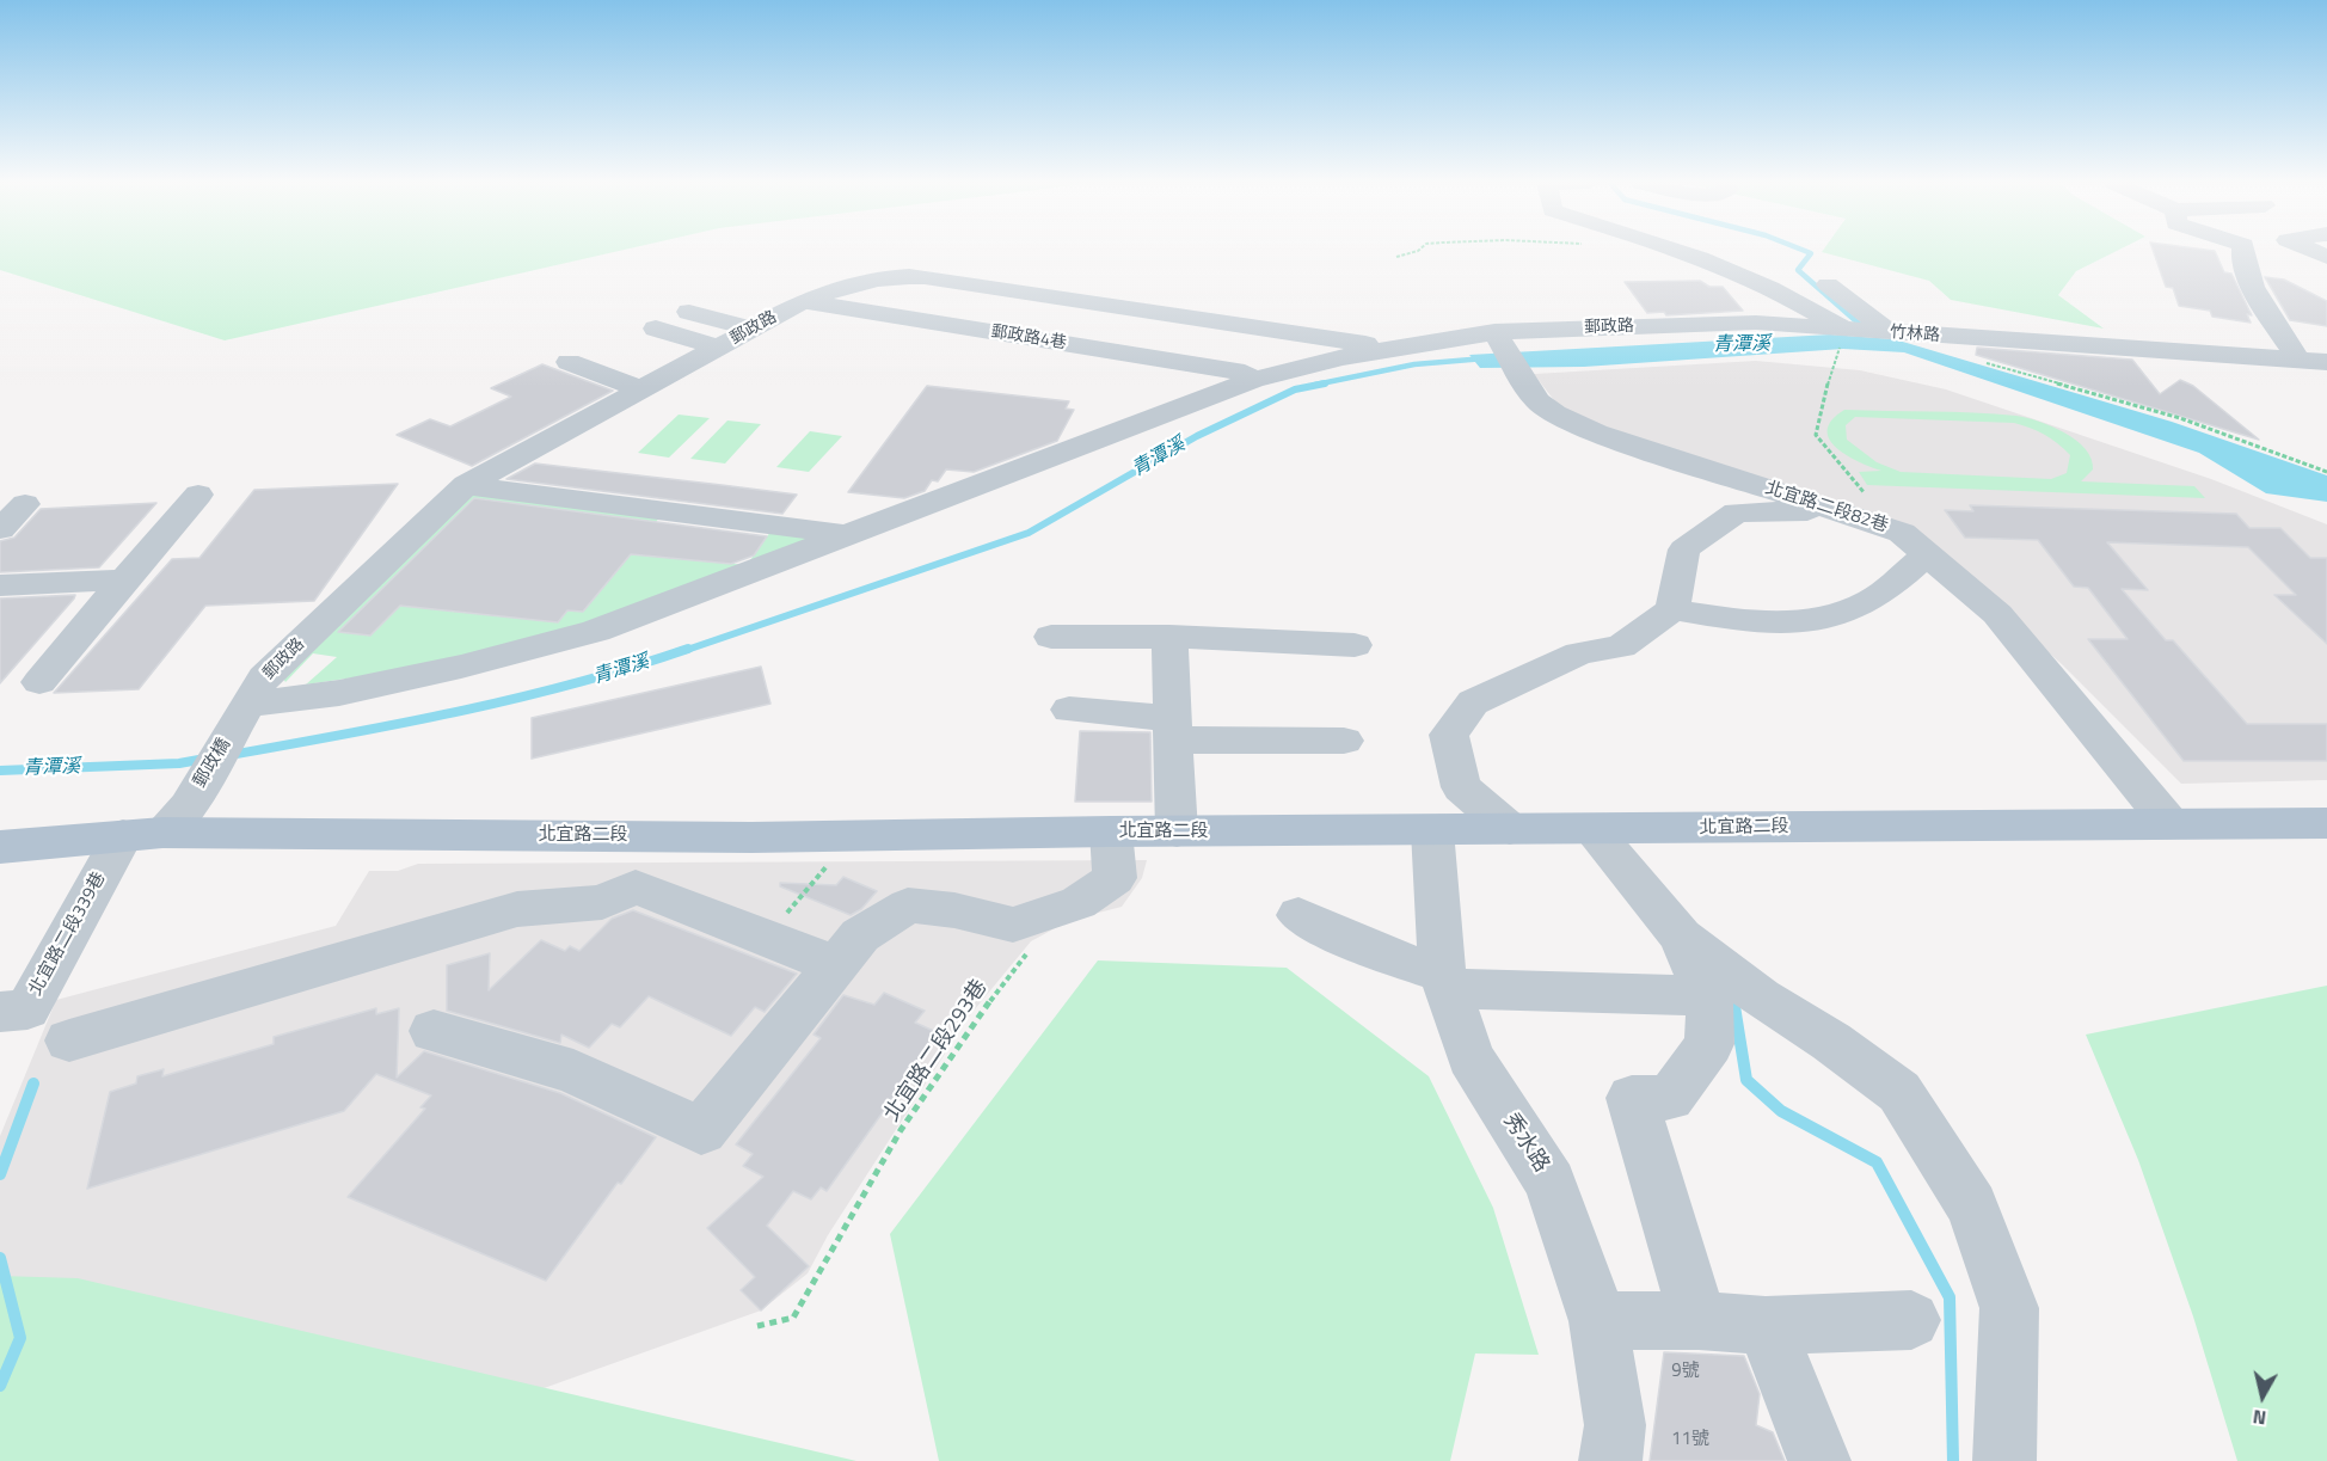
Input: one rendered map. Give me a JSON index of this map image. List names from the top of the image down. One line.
{"streets":{"main road":["北宜路二段"],"street":["郵政路","竹林路","郵政路4巷","北宜路二段82巷","郵政橋","北宜路二段339巷","秀水路"],"path":["北宜路二段293巷"]},"crossings":[["郵政路","竹林路"],["郵政路","郵政路4巷"],["郵政路","北宜路二段82巷"],["郵政路","郵政橋"],["北宜路二段82巷","北宜路二段"],["郵政橋","北宜路二段"],["郵政橋","北宜路二段339巷"],["北宜路二段","北宜路二段339巷"],["北宜路二段","秀水路"]],"water":["青潭溪"],"house_numbers":["9號","11號"],"north":"bottom"}
